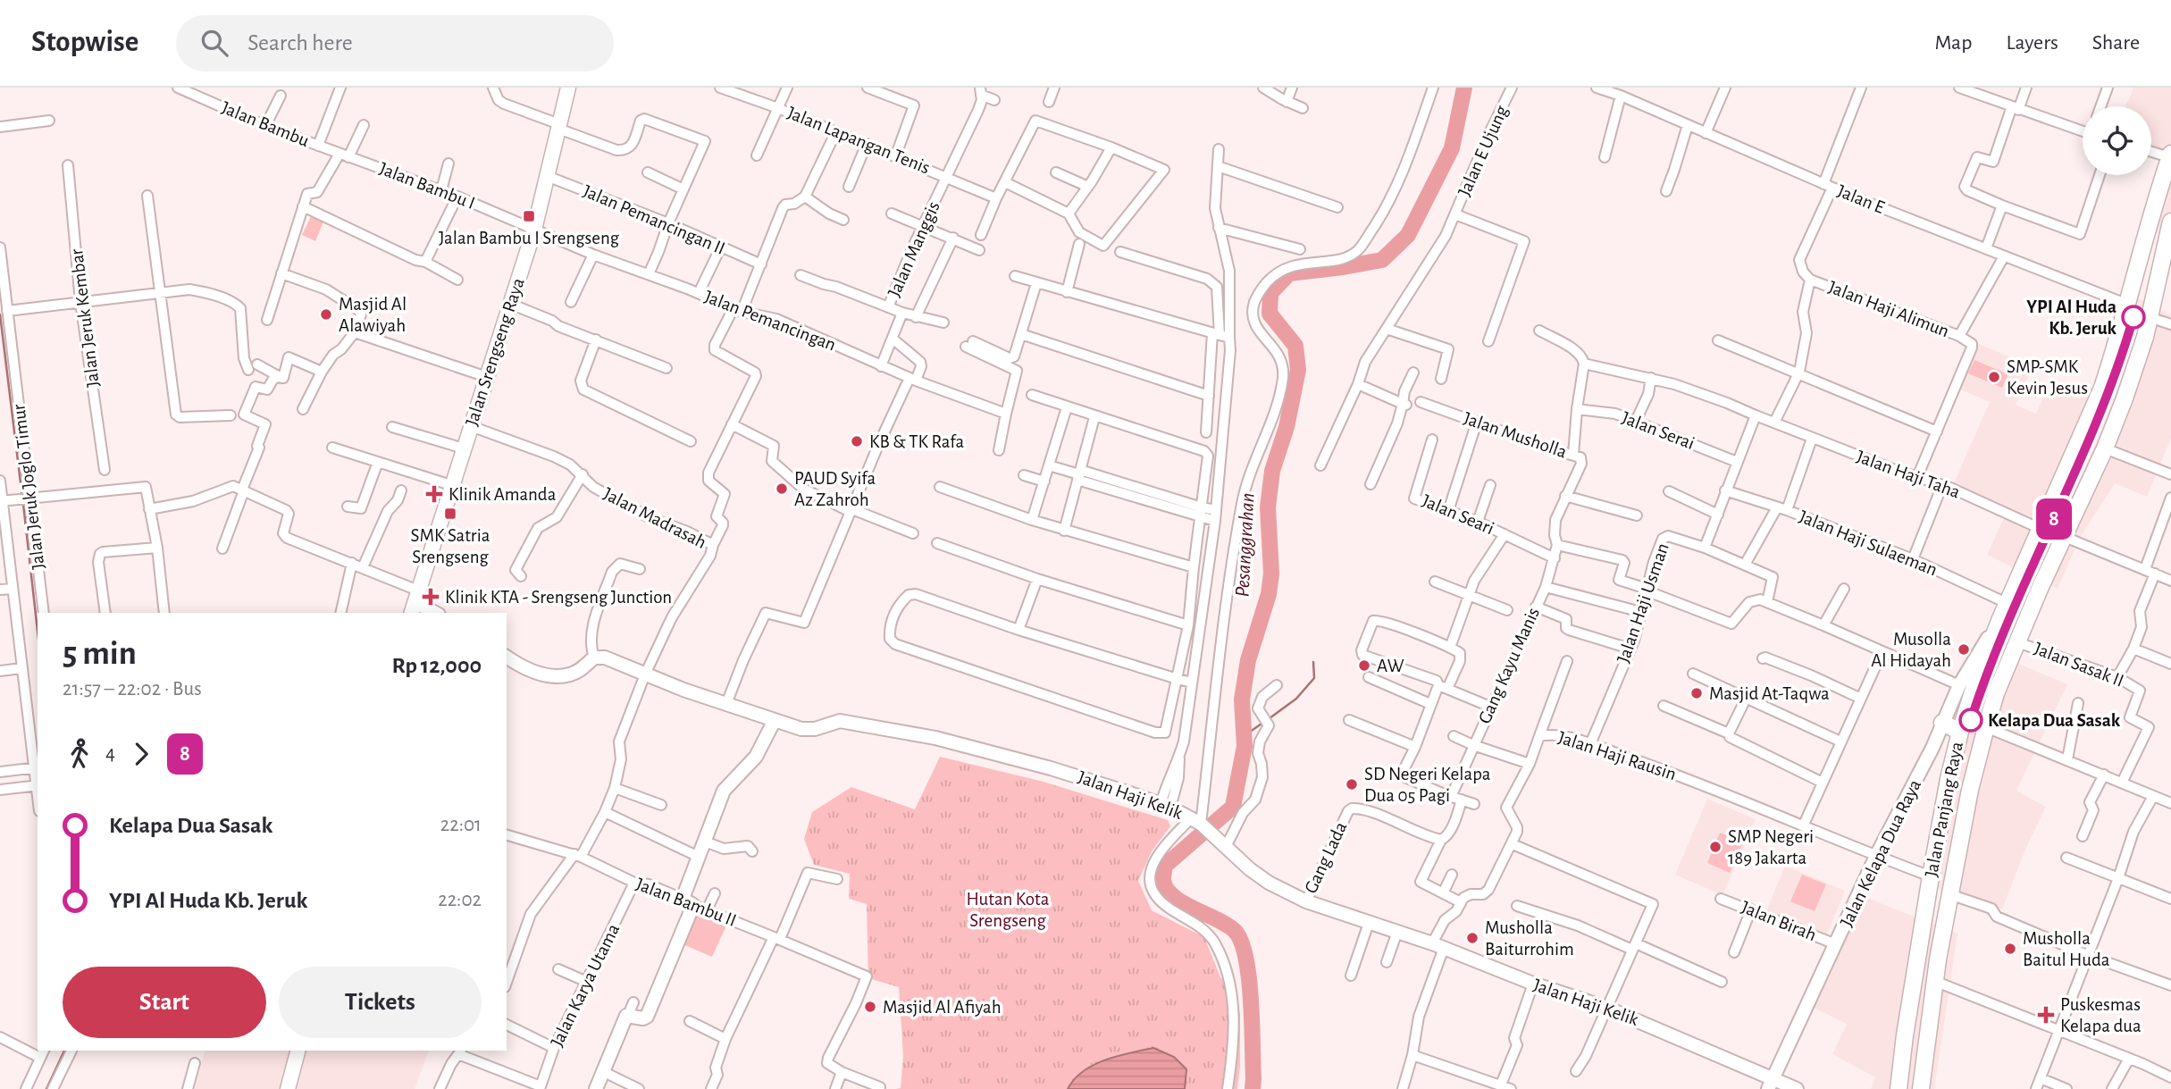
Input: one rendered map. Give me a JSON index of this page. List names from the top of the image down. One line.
{"streets":{"main road":["Jalan Srengseng Raya","Jalan Panjang Raya"],"street":["Jalan Bambu","Jalan Lapangan Tenis","Jalan E Ujung","Jalan Bambu I","Jalan E","Jalan Pemancingan II","Jalan Manggis","Jalan Haji Alimun","Jalan Jeruk Kembar","Jalan Pemancingan","Jalan Serai","Jalan Musholla","Jalan Haji Taha","Jalan Jeruk Joglo Timur","Jalan Seari","Jalan Madrasah","Jalan Haji Sulaeman","Jalan Haji Usman","Jalan Sasak II","Gang Kayu Manis","Jalan Haji Rausin","Jalan Haji Kelik","Jalan Kelapa Dua Raya","Gang Lada","Jalan Bambu II","Jalan Birah","Jalan Karya Utama"]},"crossings":[["Jalan Bambu","Jalan Bambu I"],["Jalan Lapangan Tenis","Jalan Manggis"],["Jalan Bambu I","Jalan Pemancingan"],["Jalan Bambu I","Jalan Srengseng Raya"],["Jalan E","Jalan Panjang Raya"],["Jalan Pemancingan II","Jalan Srengseng Raya"],["Jalan Haji Alimun","Jalan Haji Taha"],["Jalan Pemancingan","Jalan Srengseng Raya"],["Jalan Srengseng Raya","Jalan Madrasah"],["Jalan Musholla","Jalan Seari"],["Jalan Musholla","Gang Kayu Manis"],["Jalan Haji Taha","Jalan Panjang Raya"],["Jalan Seari","Gang Kayu Manis"],["Jalan Madrasah","Jalan Haji Kelik"],["Jalan Madrasah","Jalan Bambu II"],["Jalan Haji Sulaeman","Jalan Panjang Raya"],["Jalan Haji Usman","Jalan Haji Rausin"],["Jalan Sasak II","Jalan Panjang Raya"],["Gang Kayu Manis","Jalan Haji Rausin"],["Jalan Haji Rausin","Jalan Panjang Raya"],["Jalan Haji Rausin","Jalan Kelapa Dua Raya"],["Jalan Haji Kelik","Jalan Kelapa Dua Raya"],["Jalan Haji Kelik","Gang Lada"],["Jalan Panjang Raya","Jalan Kelapa Dua Raya"],["Jalan Kelapa Dua Raya","Jalan Birah"],["Jalan Bambu II","Jalan Karya Utama"]],"water":["Pesanggrahan"],"parks":["Hutan Kota Srengseng"],"places":{"transit":["Jalan Bambu I Srengseng","SMK Satria Srengseng"],"other":["Masjid Al Alawiyah","YPI Al Huda Kb. Jeruk","SMP-SMK Kevin Jesus","KB & TK Rafa","PAUD Syifa Az Zahroh","Musolla Al Hidayah","AW","Masjid At-Taqwa","Kelapa Dua Sasak","SD Negeri Kelapa Dua 05 Pagi","SMP Negeri 189 Jakarta","Musholla Baiturrohim","Musholla Baitul Huda","Masjid Al Afiyah"],"health":["Klinik Amanda","Klinik KTA - Srengseng Junction","Puskesmas Kelapa dua"]},"lines":["bus line 8"],"page":{"header":"Stopwise","search":"Search here","nav":["Map","Layers","Share"],"on_map":"8","heading":["5 min","21:57 – 22:02 · Bus","Rp 12,000"],"legs":["4","8"],"list":[{"name":"Kelapa Dua Sasak","value":"22:01"},{"name":"YPI Al Huda Kb. Jeruk","value":"22:02"}],"buttons":["Start","Tickets"]}}
